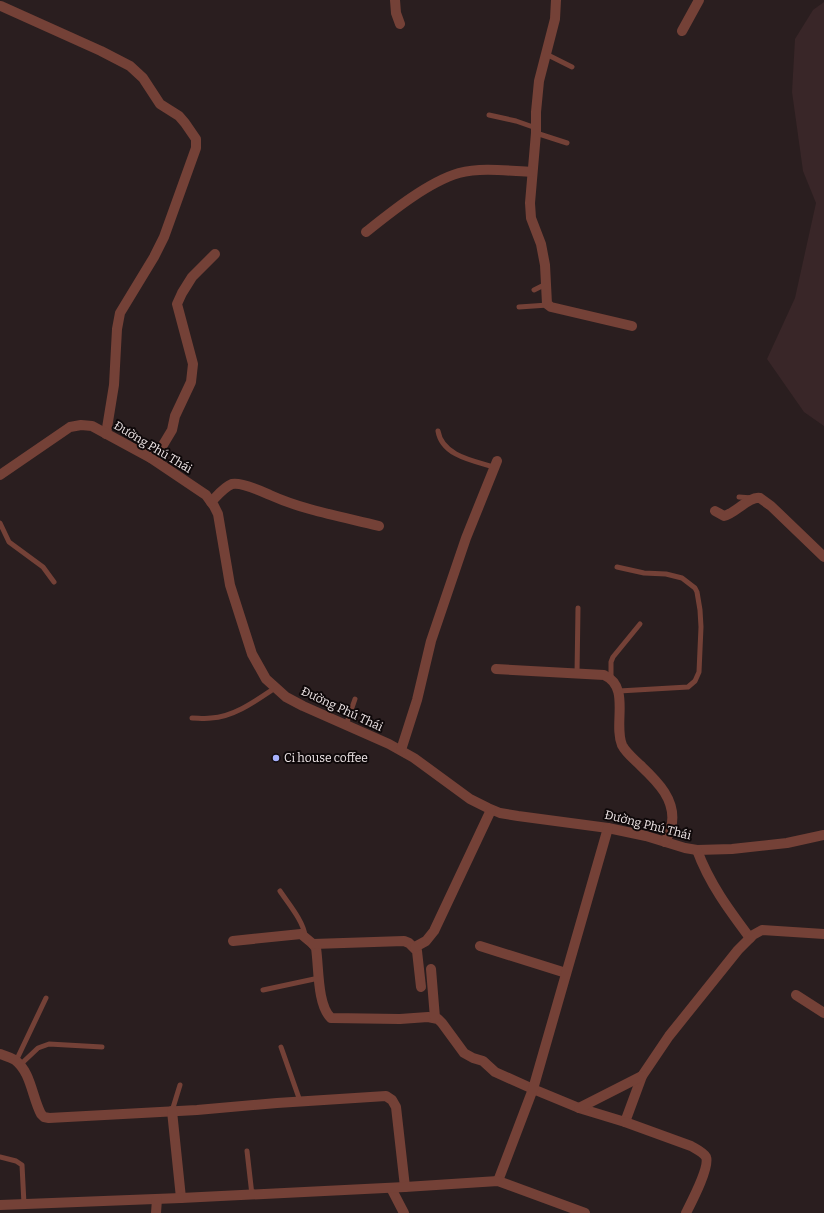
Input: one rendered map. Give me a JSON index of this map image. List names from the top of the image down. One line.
{"streets":{"street":["Đường Phú Thái"]},"places":["Ci house coffee"]}
